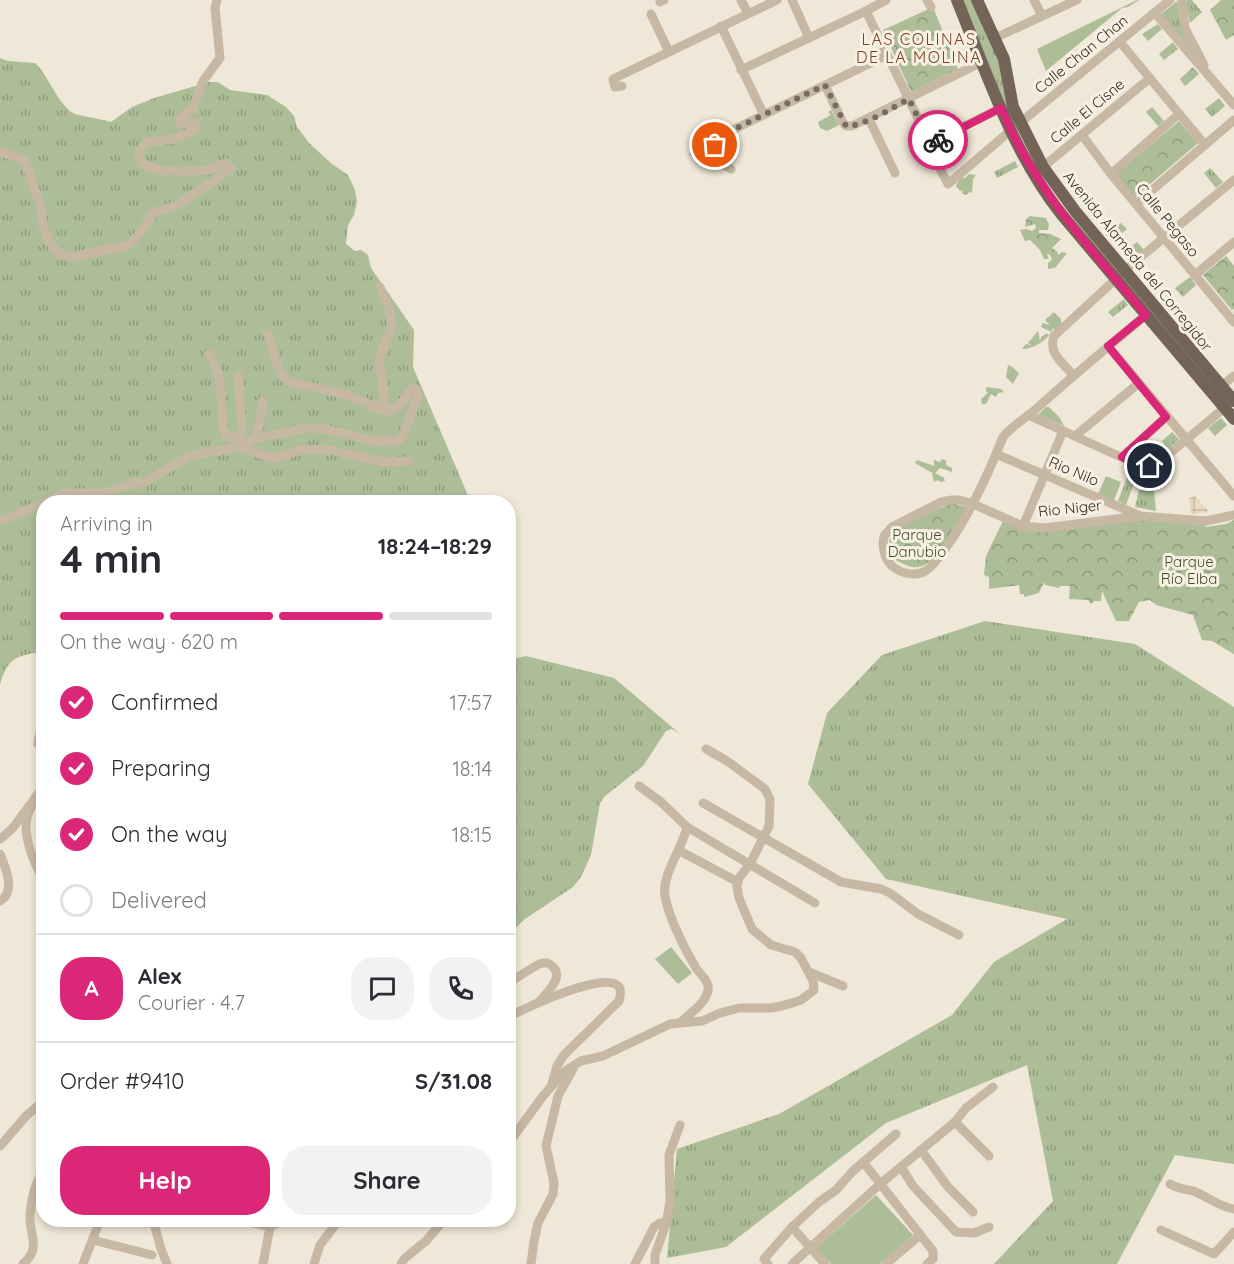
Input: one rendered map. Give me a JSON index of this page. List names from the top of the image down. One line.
{"streets":{"main road":["Avenida Alameda del Corregidor"],"street":["Calle Chan Chan","Calle El Cisne","Calle Pegaso","Rio Nilo","Rio Niger"]},"crossings":[["Calle Chan Chan","Avenida Alameda del Corregidor"],["Calle El Cisne","Calle Pegaso"],["Calle El Cisne","Avenida Alameda del Corregidor"],["Rio Nilo","Rio Niger"]],"districts":["LAS COLINAS DE LA MOLINA"],"parks":["Parque Danubio","Parque Río Elba"],"page":{"heading":["4 min","Arriving in","18:24–18:29"],"panel":["Alex","Courier · 4.7","Order #9410","S/31.08"],"bar":"On the way · 620 m","list":[["Confirmed","17:57"],["Preparing","18:14"],["On the way","18:15"],"Delivered"],"round":"A","buttons":["Help","Share"]}}
